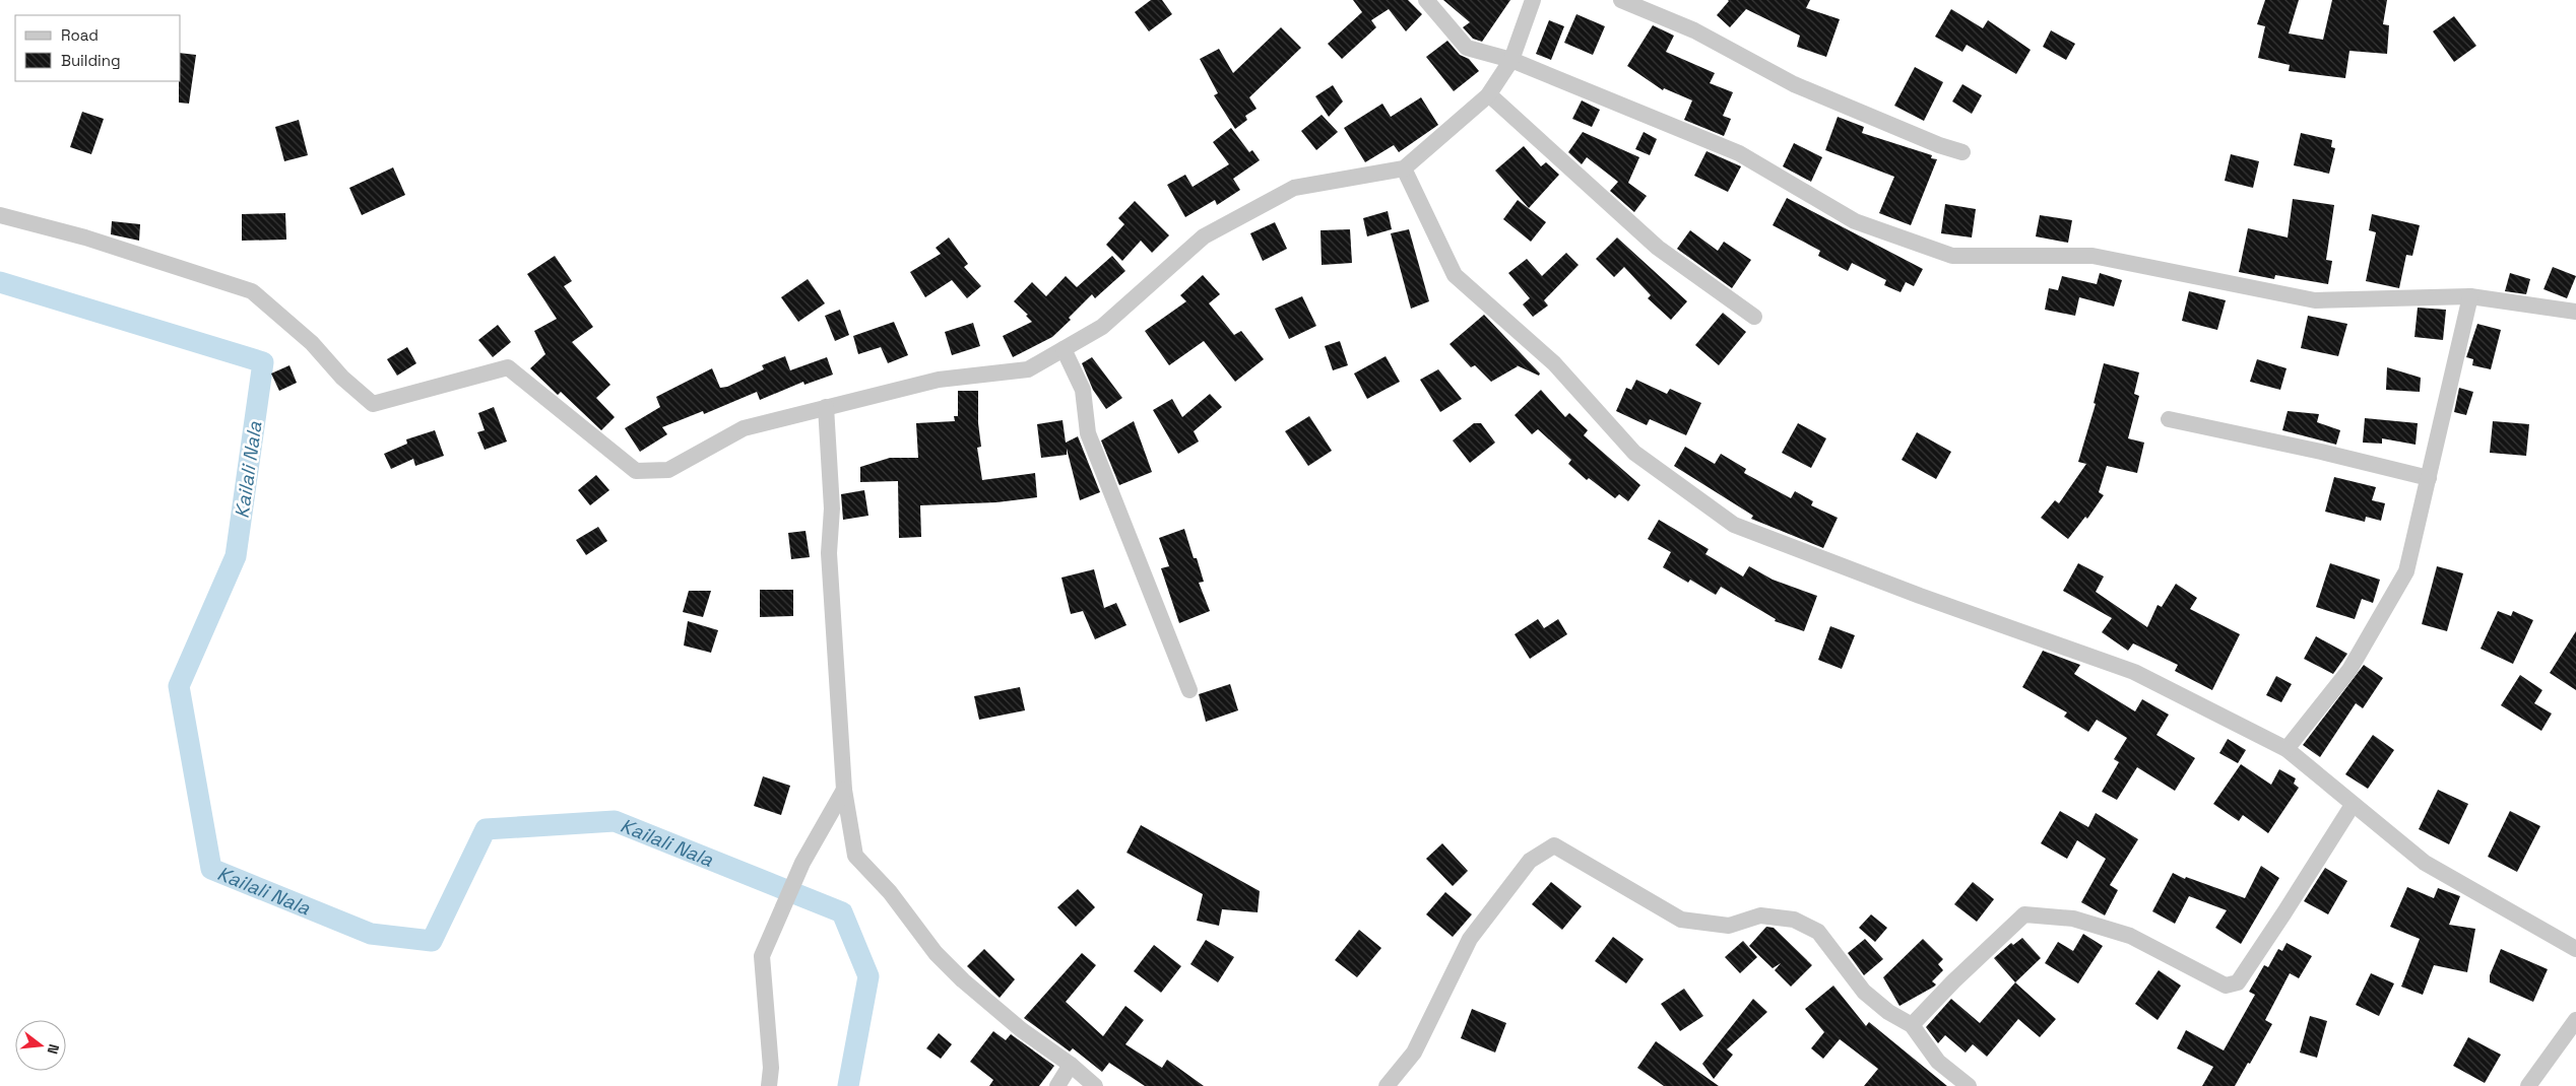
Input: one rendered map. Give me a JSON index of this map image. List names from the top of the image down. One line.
{"water":["Kailali Nala"],"legend":["Road","Building"],"north":"right"}
